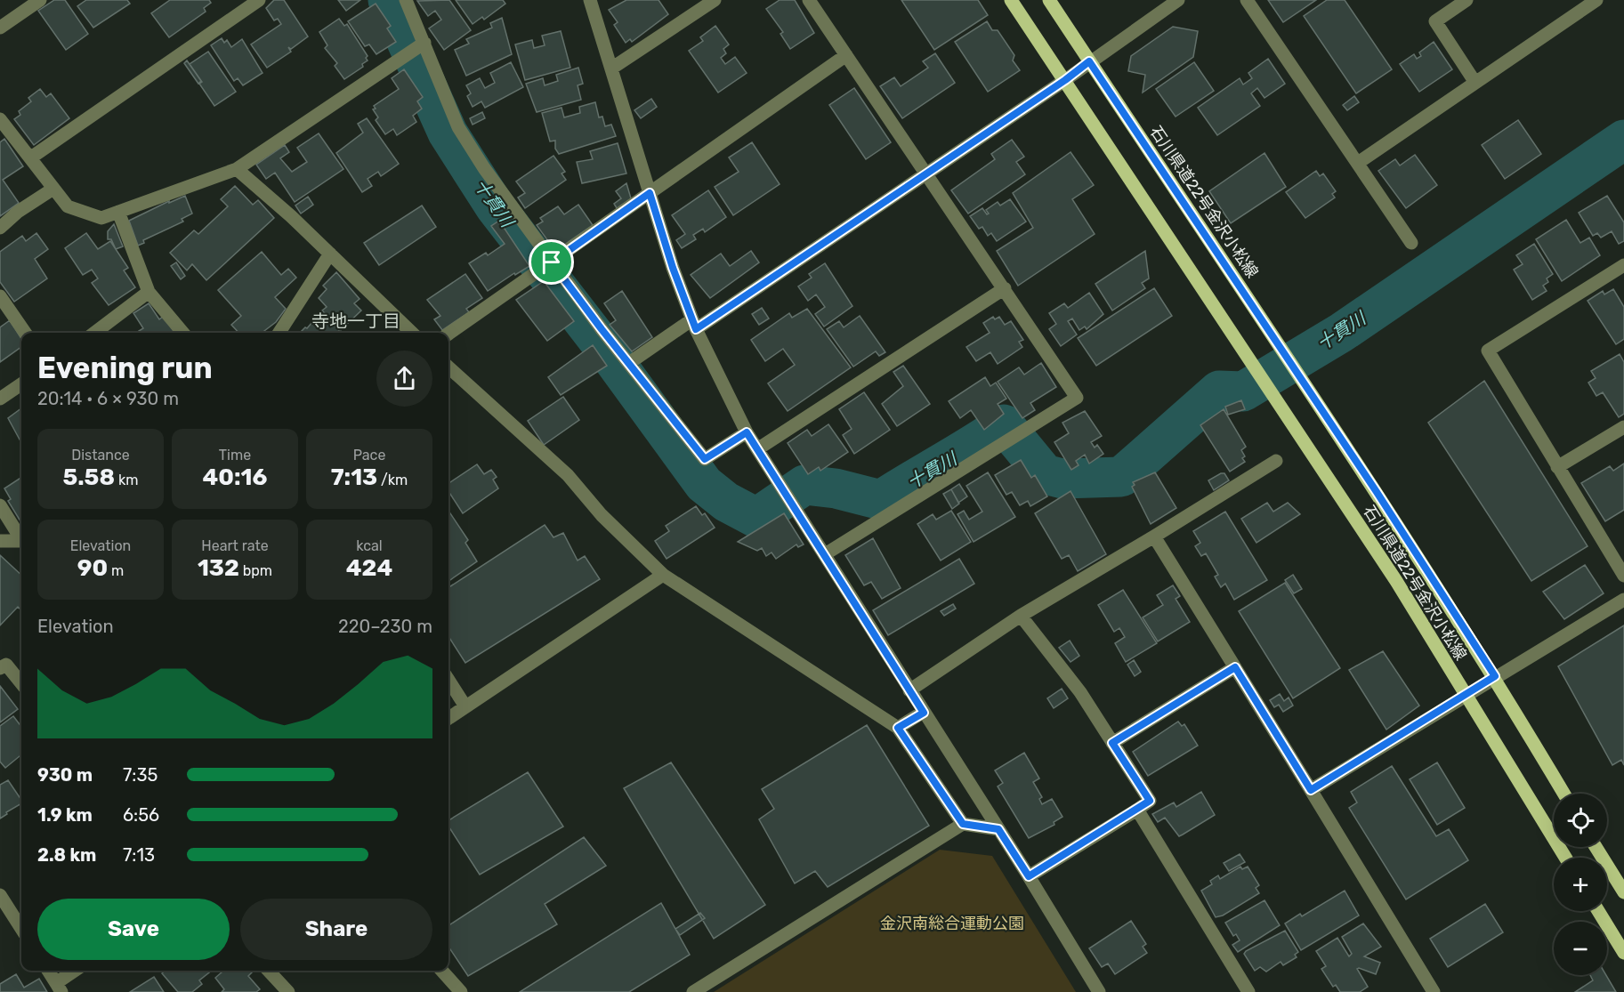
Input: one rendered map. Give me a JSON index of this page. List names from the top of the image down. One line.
{"streets":{"main road":["石川県道22号金沢小松線"]},"districts":["寺地一丁目"],"water":["十貫川"],"parks":["金沢南総合運動公園"],"page":{"heading":["Evening run","20:14 · 6 × 930 m"],"stats":[["Distance","5.58 km"],["Time","40:16"],["Pace","7:13 /km"],["Elevation","90 m"],["Heart rate","132 bpm"],["kcal","424"]],"chart":["Elevation","220–230 m"],"list":[{"name":"930 m","note":"7:35"},{"name":"1.9 km","note":"6:56"},{"name":"2.8 km","note":"7:13"}],"map_buttons":["+","−"],"buttons":["Save","Share"]}}
